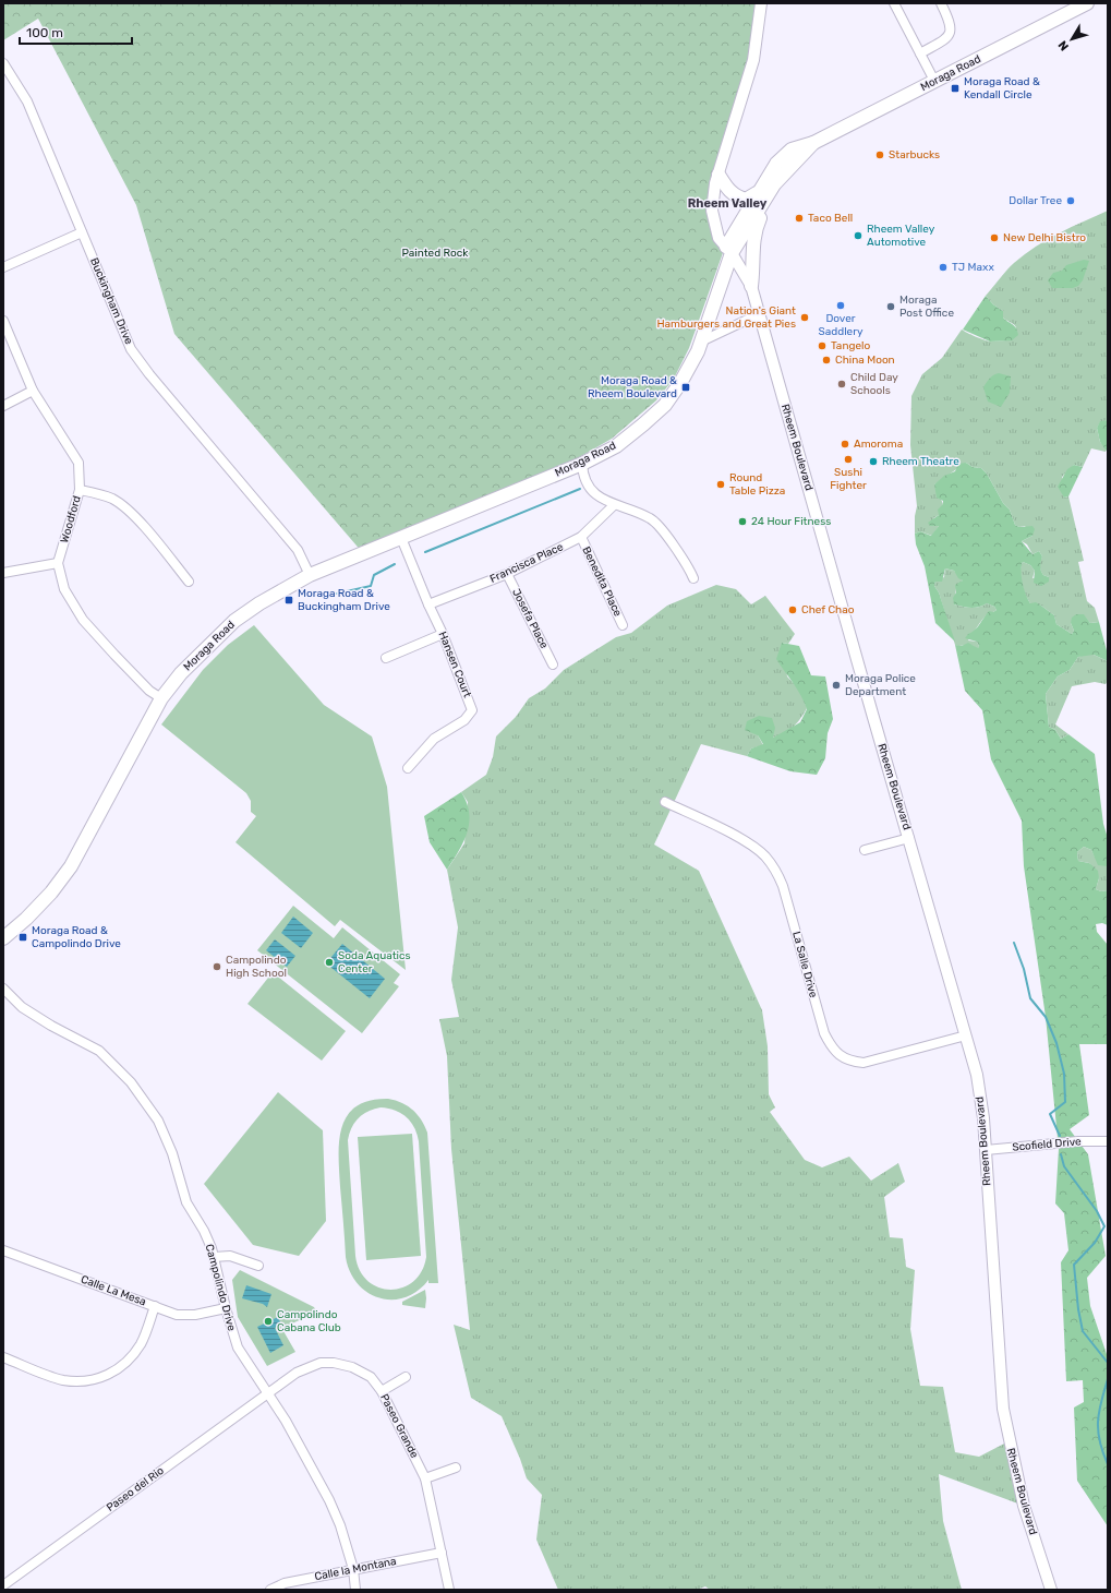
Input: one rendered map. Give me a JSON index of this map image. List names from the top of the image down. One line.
{"streets":{"main road":["Moraga Road"],"street":["Buckingham Drive","Rheem Boulevard","Woodford","Francisca Place","Benedita Place","Josefa Place","Hansen Court","La Salle Drive","Scofield Drive","Campolindo Drive","Calle La Mesa","Paseo Grande","Paseo del Rio","Calle la Montana"]},"crossings":[["Moraga Road","Buckingham Drive"],["Moraga Road","Rheem Boulevard"],["Moraga Road","Woodford"],["Moraga Road","Hansen Court"],["Rheem Boulevard","La Salle Drive"],["Rheem Boulevard","Scofield Drive"],["Francisca Place","Benedita Place"],["Francisca Place","Josefa Place"],["Francisca Place","Hansen Court"],["Campolindo Drive","Calle La Mesa"],["Campolindo Drive","Paseo Grande"],["Campolindo Drive","Paseo del Rio"],["Campolindo Drive","Calle la Montana"],["Paseo Grande","Paseo del Rio"],["Paseo Grande","Calle la Montana"]],"districts":["Rheem Valley"],"parks":["Painted Rock"],"places":{"transit":["Moraga Road & Kendall Circle","Moraga Road & Rheem Boulevard","Moraga Road & Buckingham Drive","Moraga Road & Campolindo Drive"],"other":["Starbucks","Dollar Tree","Taco Bell","Rheem Valley Automotive","New Delhi Bistro","TJ Maxx","Dover Saddlery","Moraga Post Office","Nation's Giant Hamburgers and Great Pies","Tangelo","China Moon","Child Day Schools","Amoroma","Sushi Fighter","Rheem Theatre","Round Table Pizza","24 Hour Fitness","Chef Chao","Moraga Police Department","Soda Aquatics Center","Campolindo High School","Campolindo Cabana Club"]},"scale_bar":"100 m","north":"bottom left"}
